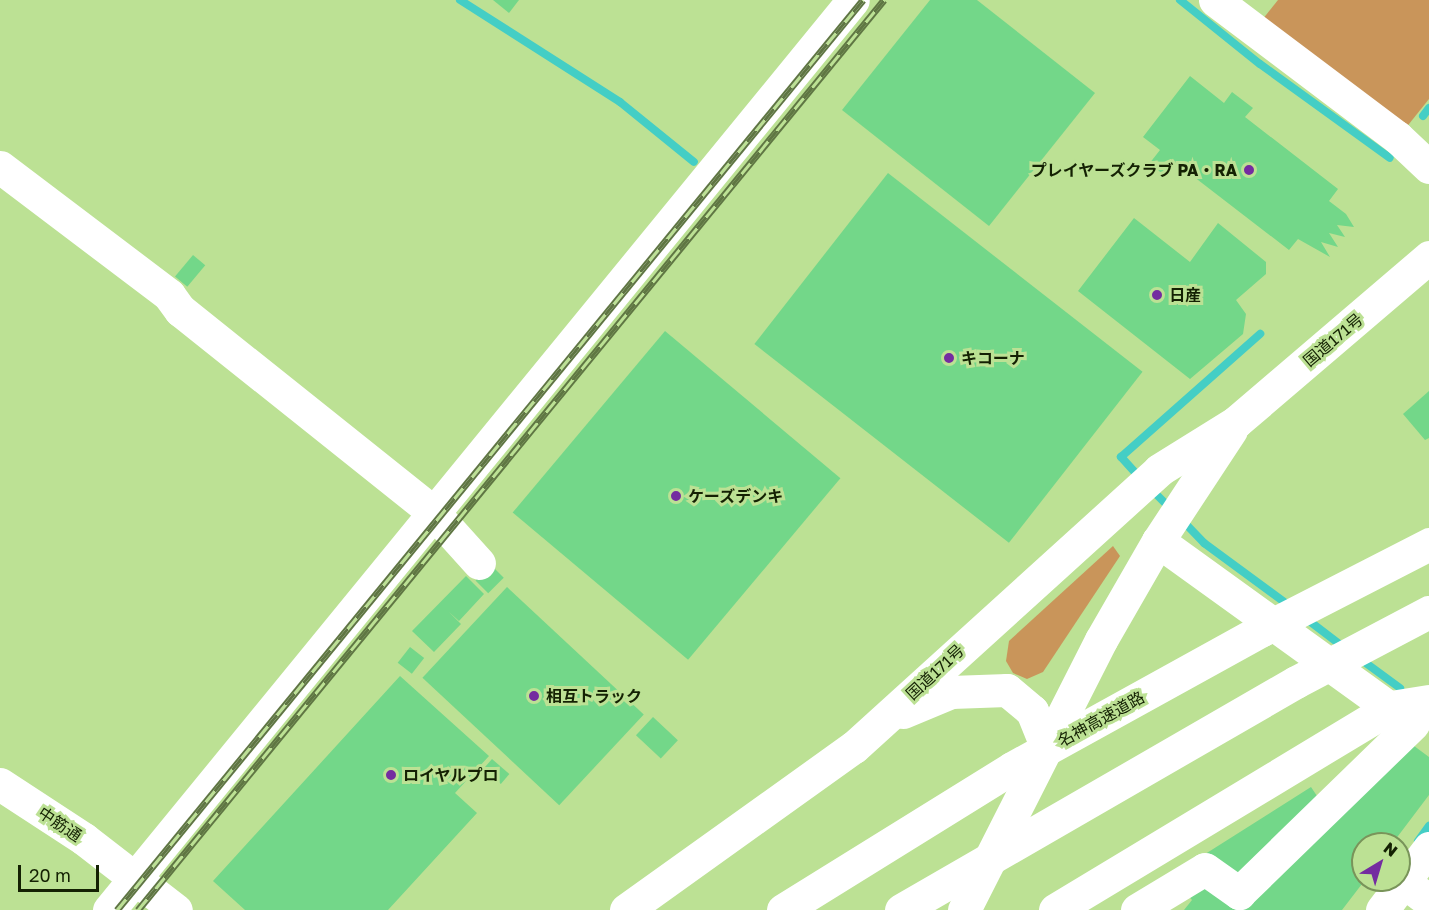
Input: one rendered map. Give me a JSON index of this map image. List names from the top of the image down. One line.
{"streets":{"main road":["国道171号","名神高速道路","中筋通"]},"places":["プレイヤーズクラブ PA・RA","日産","キコーナ","ケーズデンキ","相互トラック","ロイヤルプロ"],"scale_bar":"20 m","north":"top right"}
